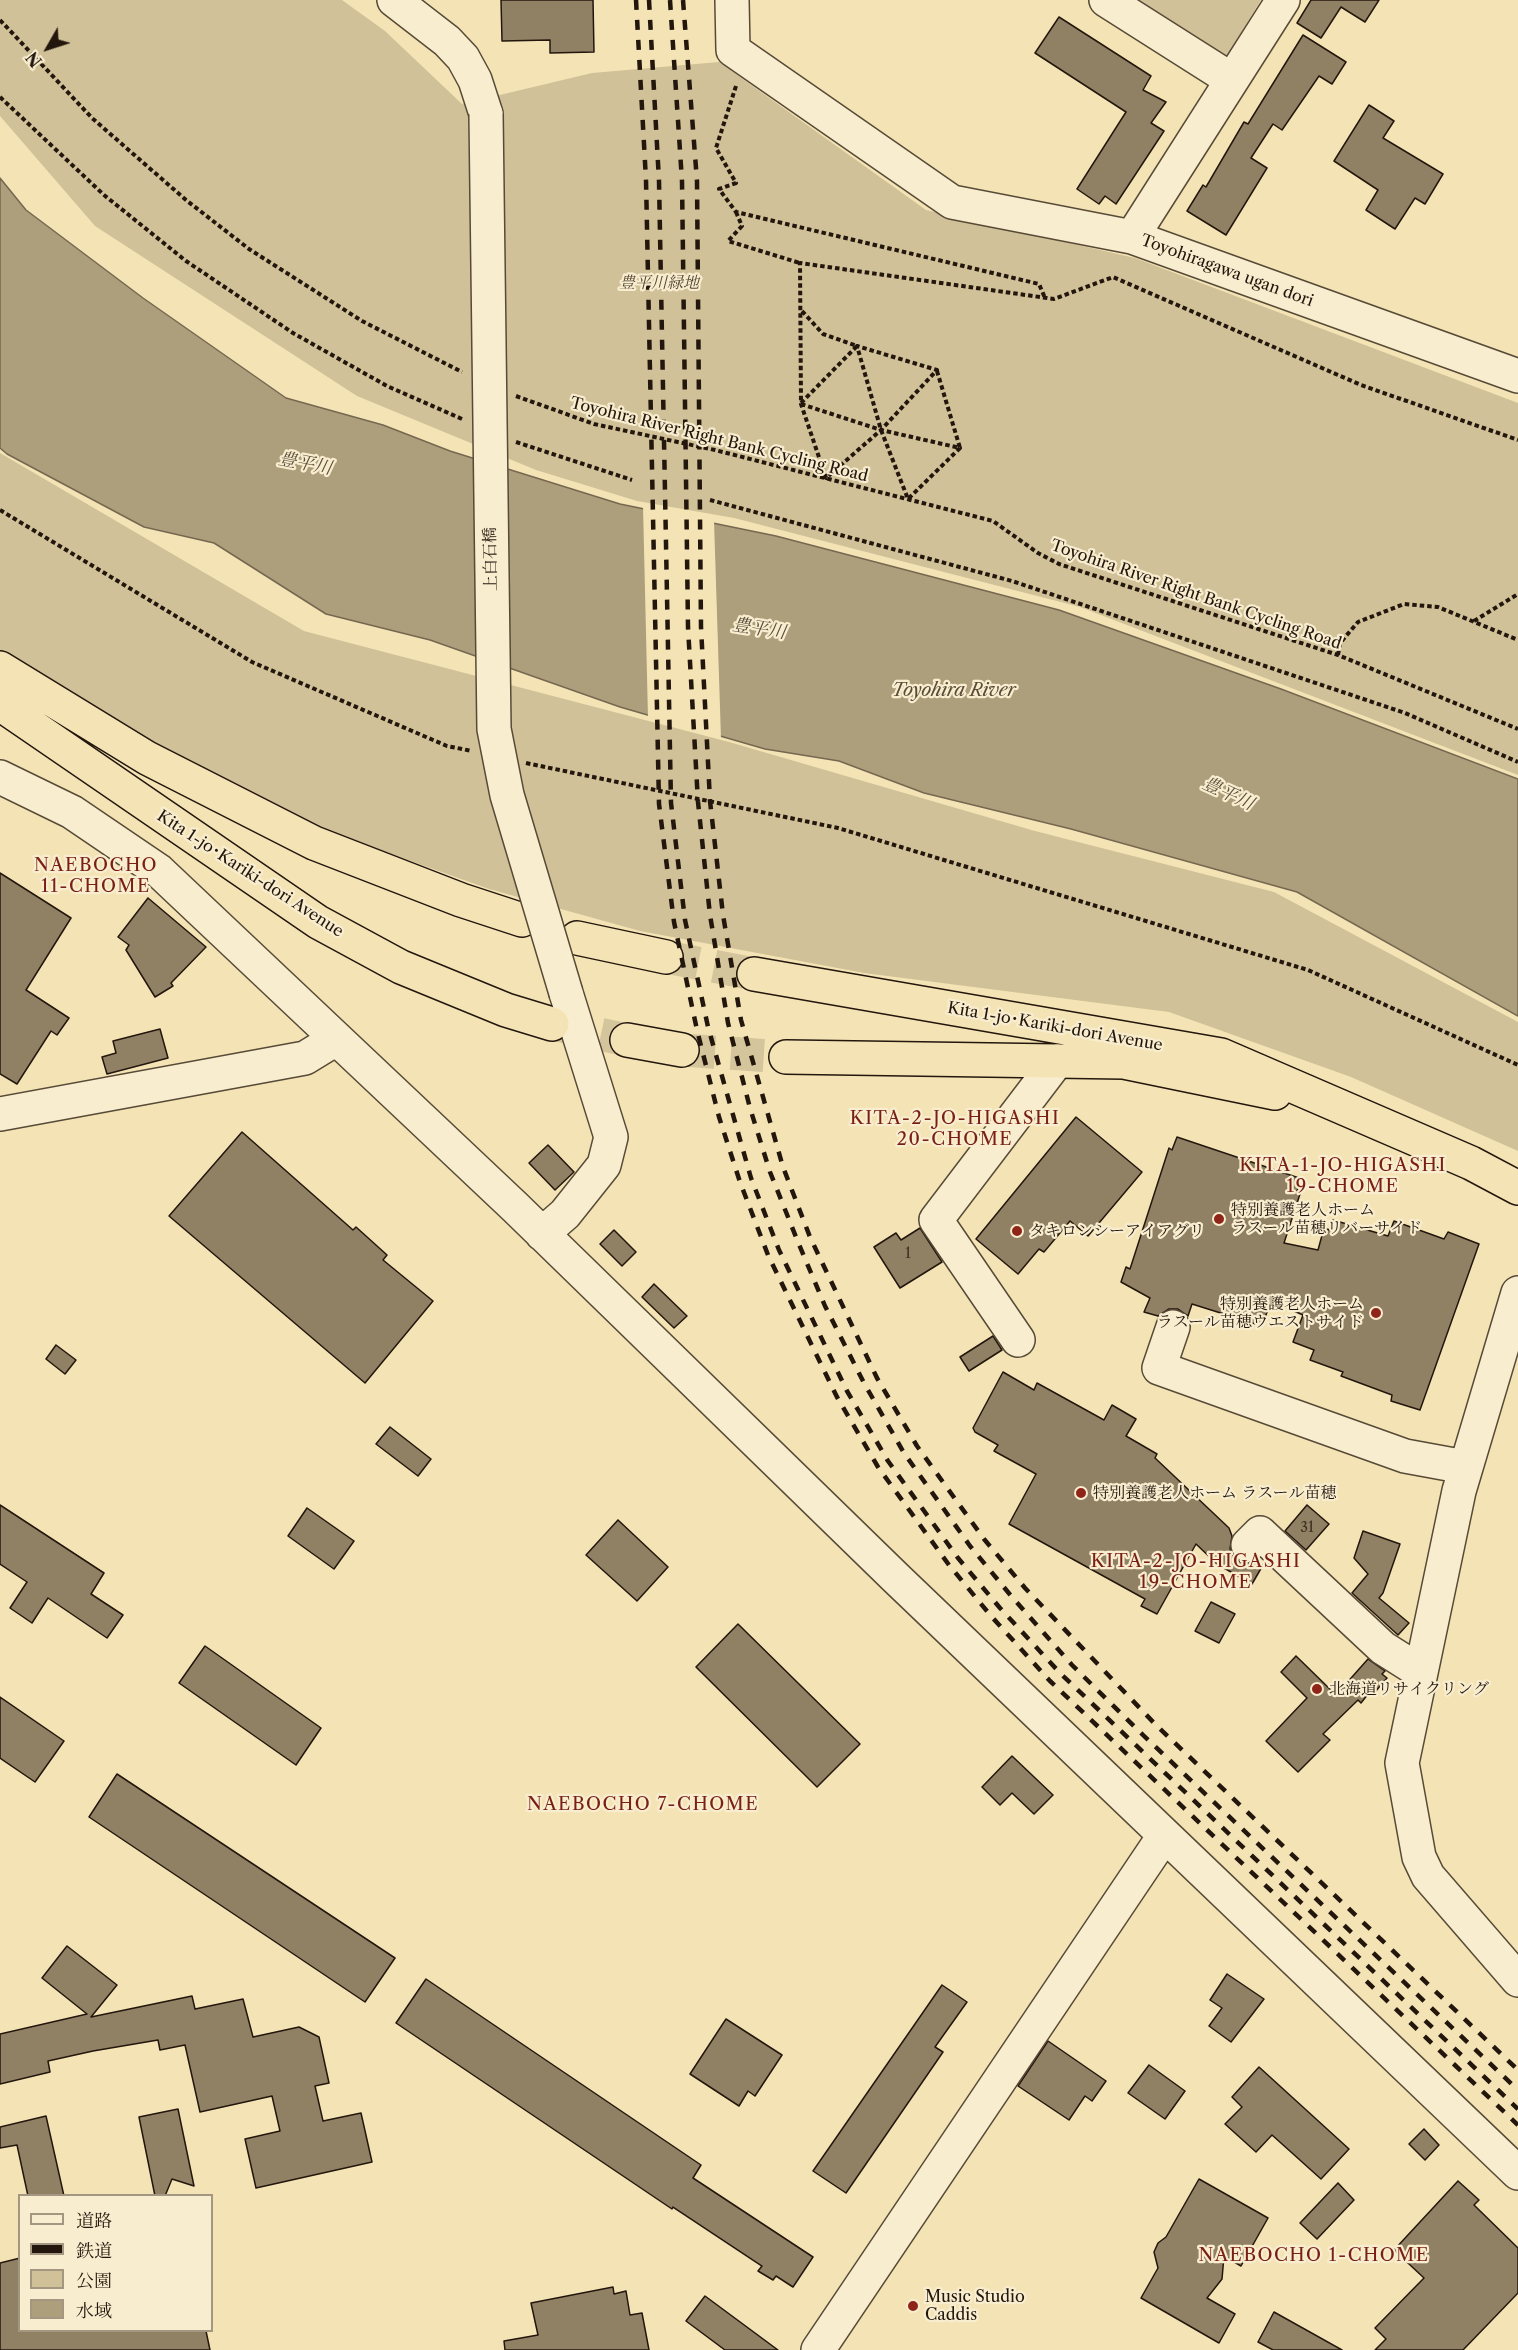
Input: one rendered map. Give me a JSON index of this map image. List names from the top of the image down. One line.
{"streets":{"highway":["Kita 1-jo･Kariki-dori Avenue"],"street":["Toyohiragawa ugan dori","上白石橋"],"path":["Toyohira River Right Bank Cycling Road"]},"districts":["NAEBOCHO 11-CHOME","KITA-2-JO-HIGASHI 20-CHOME","KITA-1-JO-HIGASHI 19-CHOME","KITA-2-JO-HIGASHI 19-CHOME","NAEBOCHO 7-CHOME","NAEBOCHO 1-CHOME"],"water":["豊平川","Toyohira River"],"parks":["豊平川緑地"],"places":["特別養護老人ホーム ラスール苗穂リバーサイド","タキロンシーアイアグリ","特別養護老人ホーム ラスール苗穂ウエストサイド","特別養護老人ホーム ラスール苗穂","北海道リサイクリング","Music Studio Caddis"],"house_numbers":["1","31"],"legend":["道路","鉄道","公園","水域"],"north":"bottom left"}
